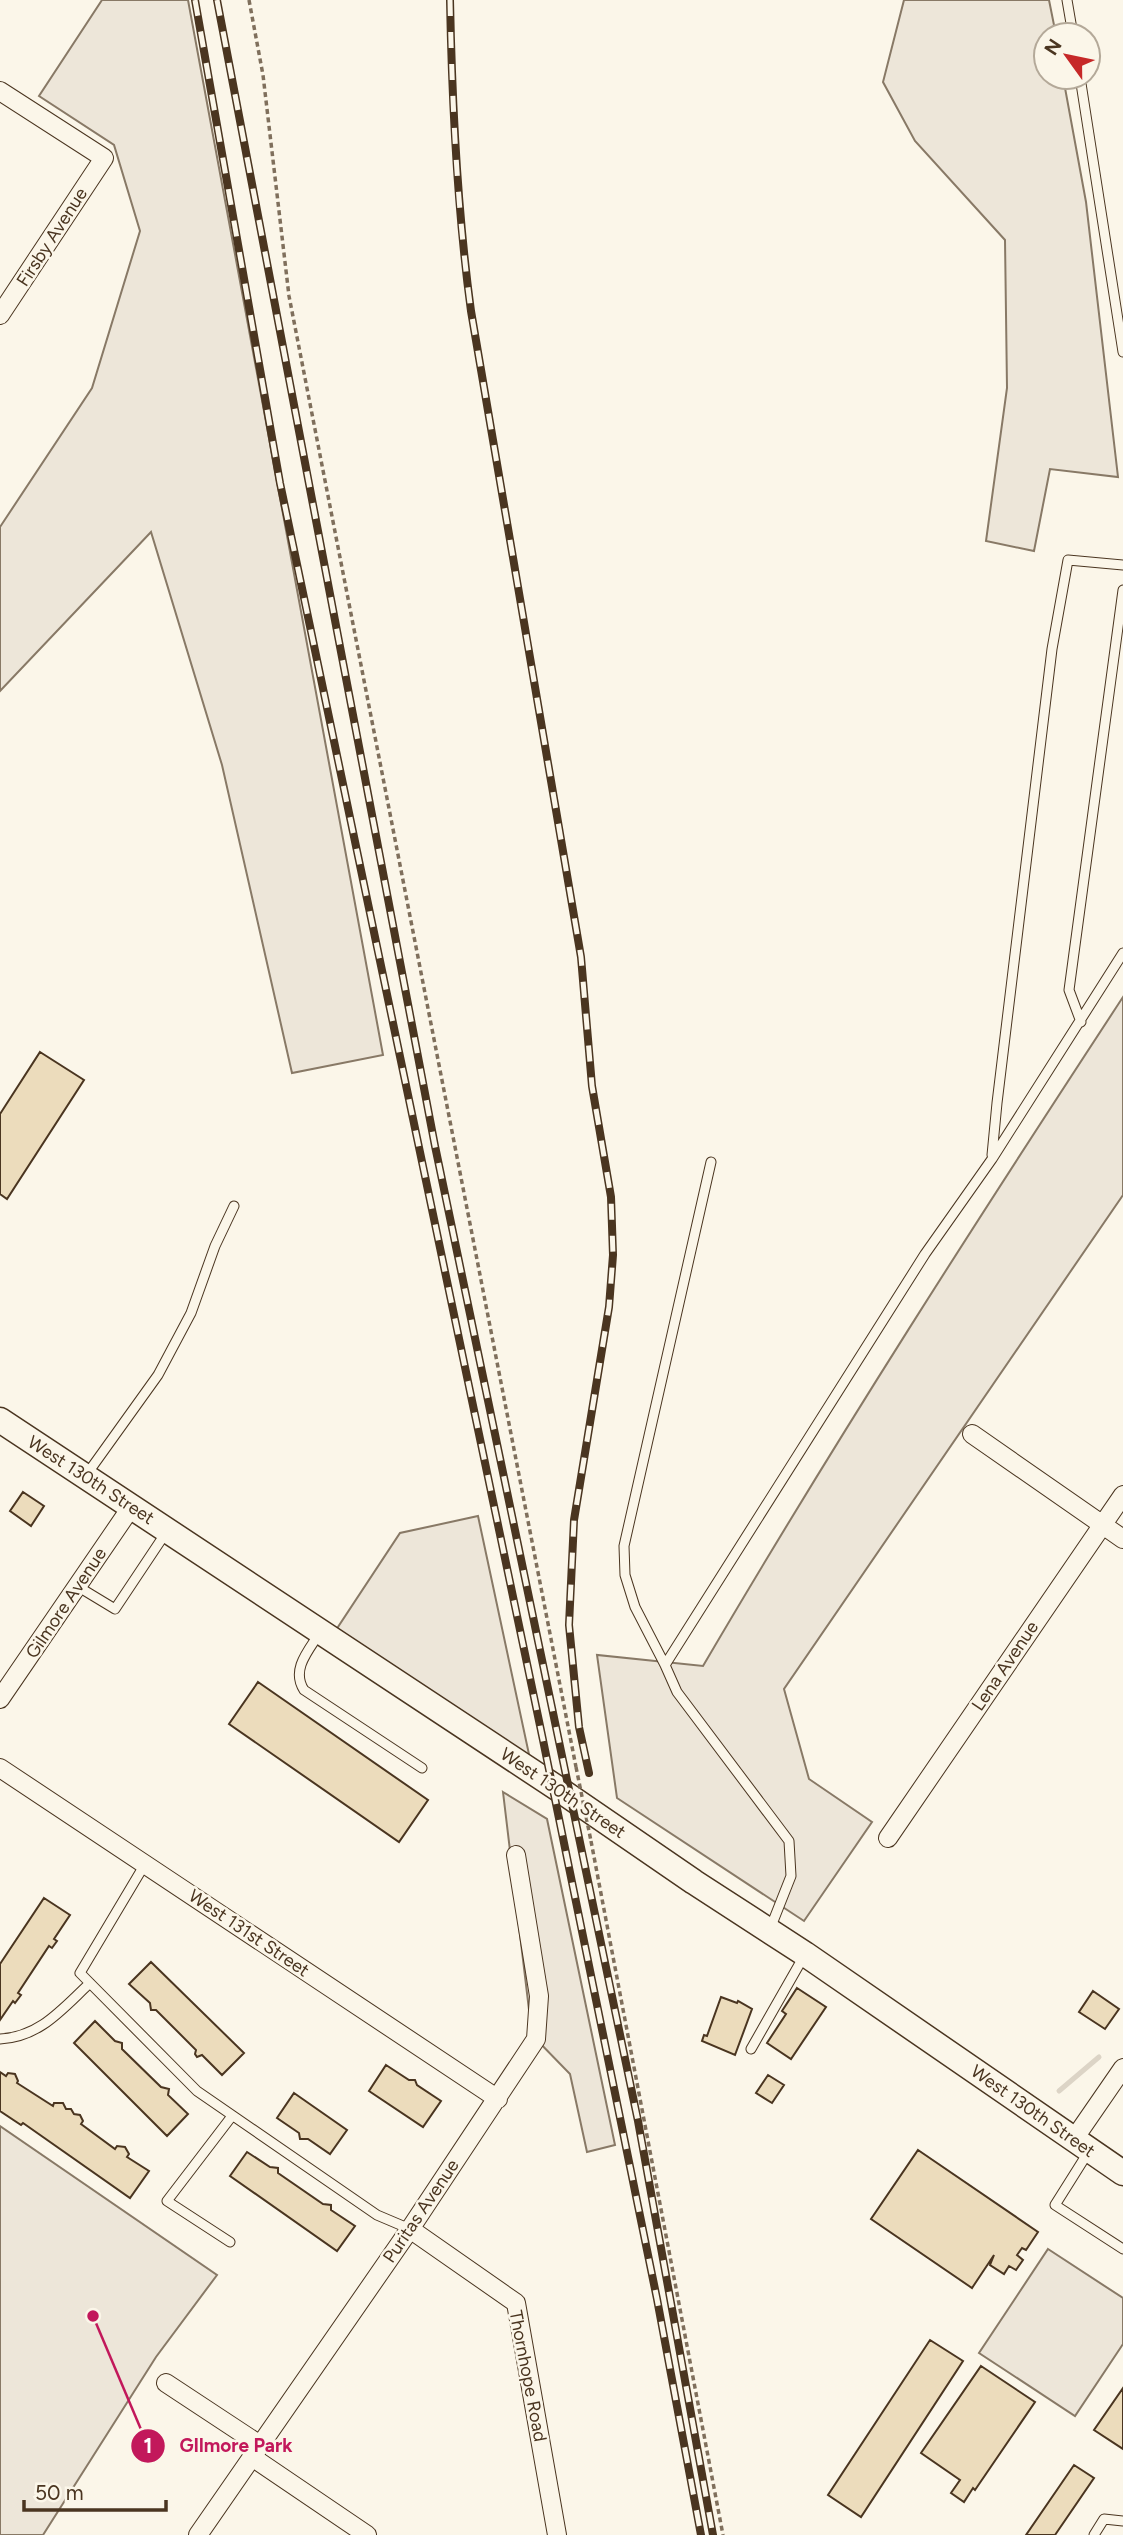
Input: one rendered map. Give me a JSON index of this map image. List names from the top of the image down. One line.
{"streets":{"main road":["West 130th Street"],"street":["Firsby Avenue","Gilmore Avenue","Lena Avenue","West 131st Street","Puritas Avenue","Thornhope Road"]},"crossings":[["West 130th Street","Gilmore Avenue"],["West 131st Street","Puritas Avenue"],["Puritas Avenue","Thornhope Road"]],"places":["GIlmore Park"],"scale_bar":"50 m","north":"top left"}
